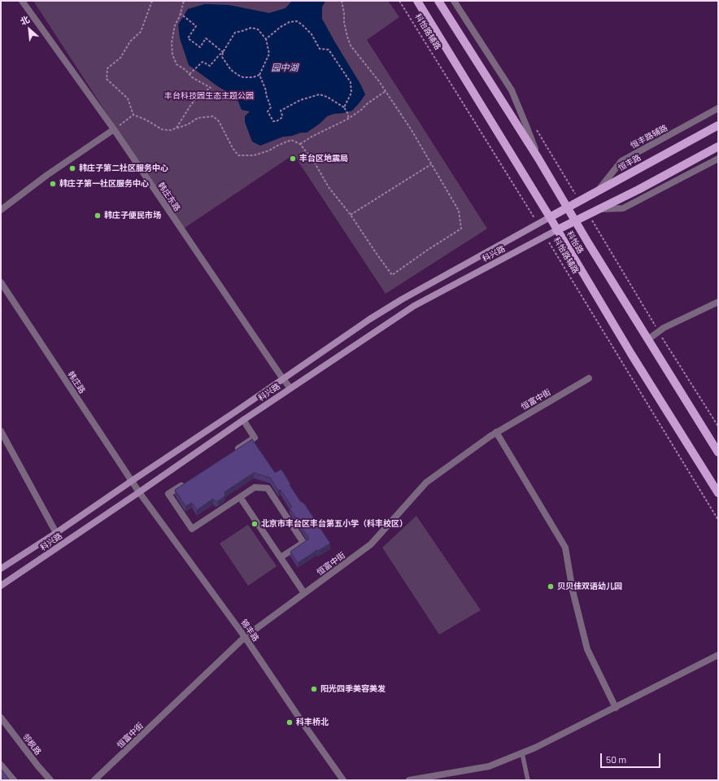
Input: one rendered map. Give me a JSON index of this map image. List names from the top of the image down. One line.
{"streets":{"main road":["恒丰路","科怡路","科兴路"],"street":["恒丰路辅路","韩庄东路","韩庄路","恒富中街","锦丰路","邻枫路"],"path":["科怡路辅路"]},"crossings":[["科怡路辅路","科兴路"],["恒丰路辅路","恒丰路"],["恒丰路","科怡路"],["恒丰路","科兴路"],["韩庄东路","科兴路"],["科怡路","科兴路"],["科兴路","韩庄路"],["科兴路","锦丰路"],["韩庄路","锦丰路"],["恒富中街","锦丰路"]],"water":["园中湖"],"parks":["丰台科技园生态主题公园"],"places":["丰台区地震局","韩庄子第二社区服务中心","韩庄子第一社区服务中心","韩庄子便民市场","北京市丰台区丰台第五小学（科丰校区）","贝贝佳双语幼儿园","阳光四季美容美发","科丰桥北"],"scale_bar":"50 m","north":"top left"}
